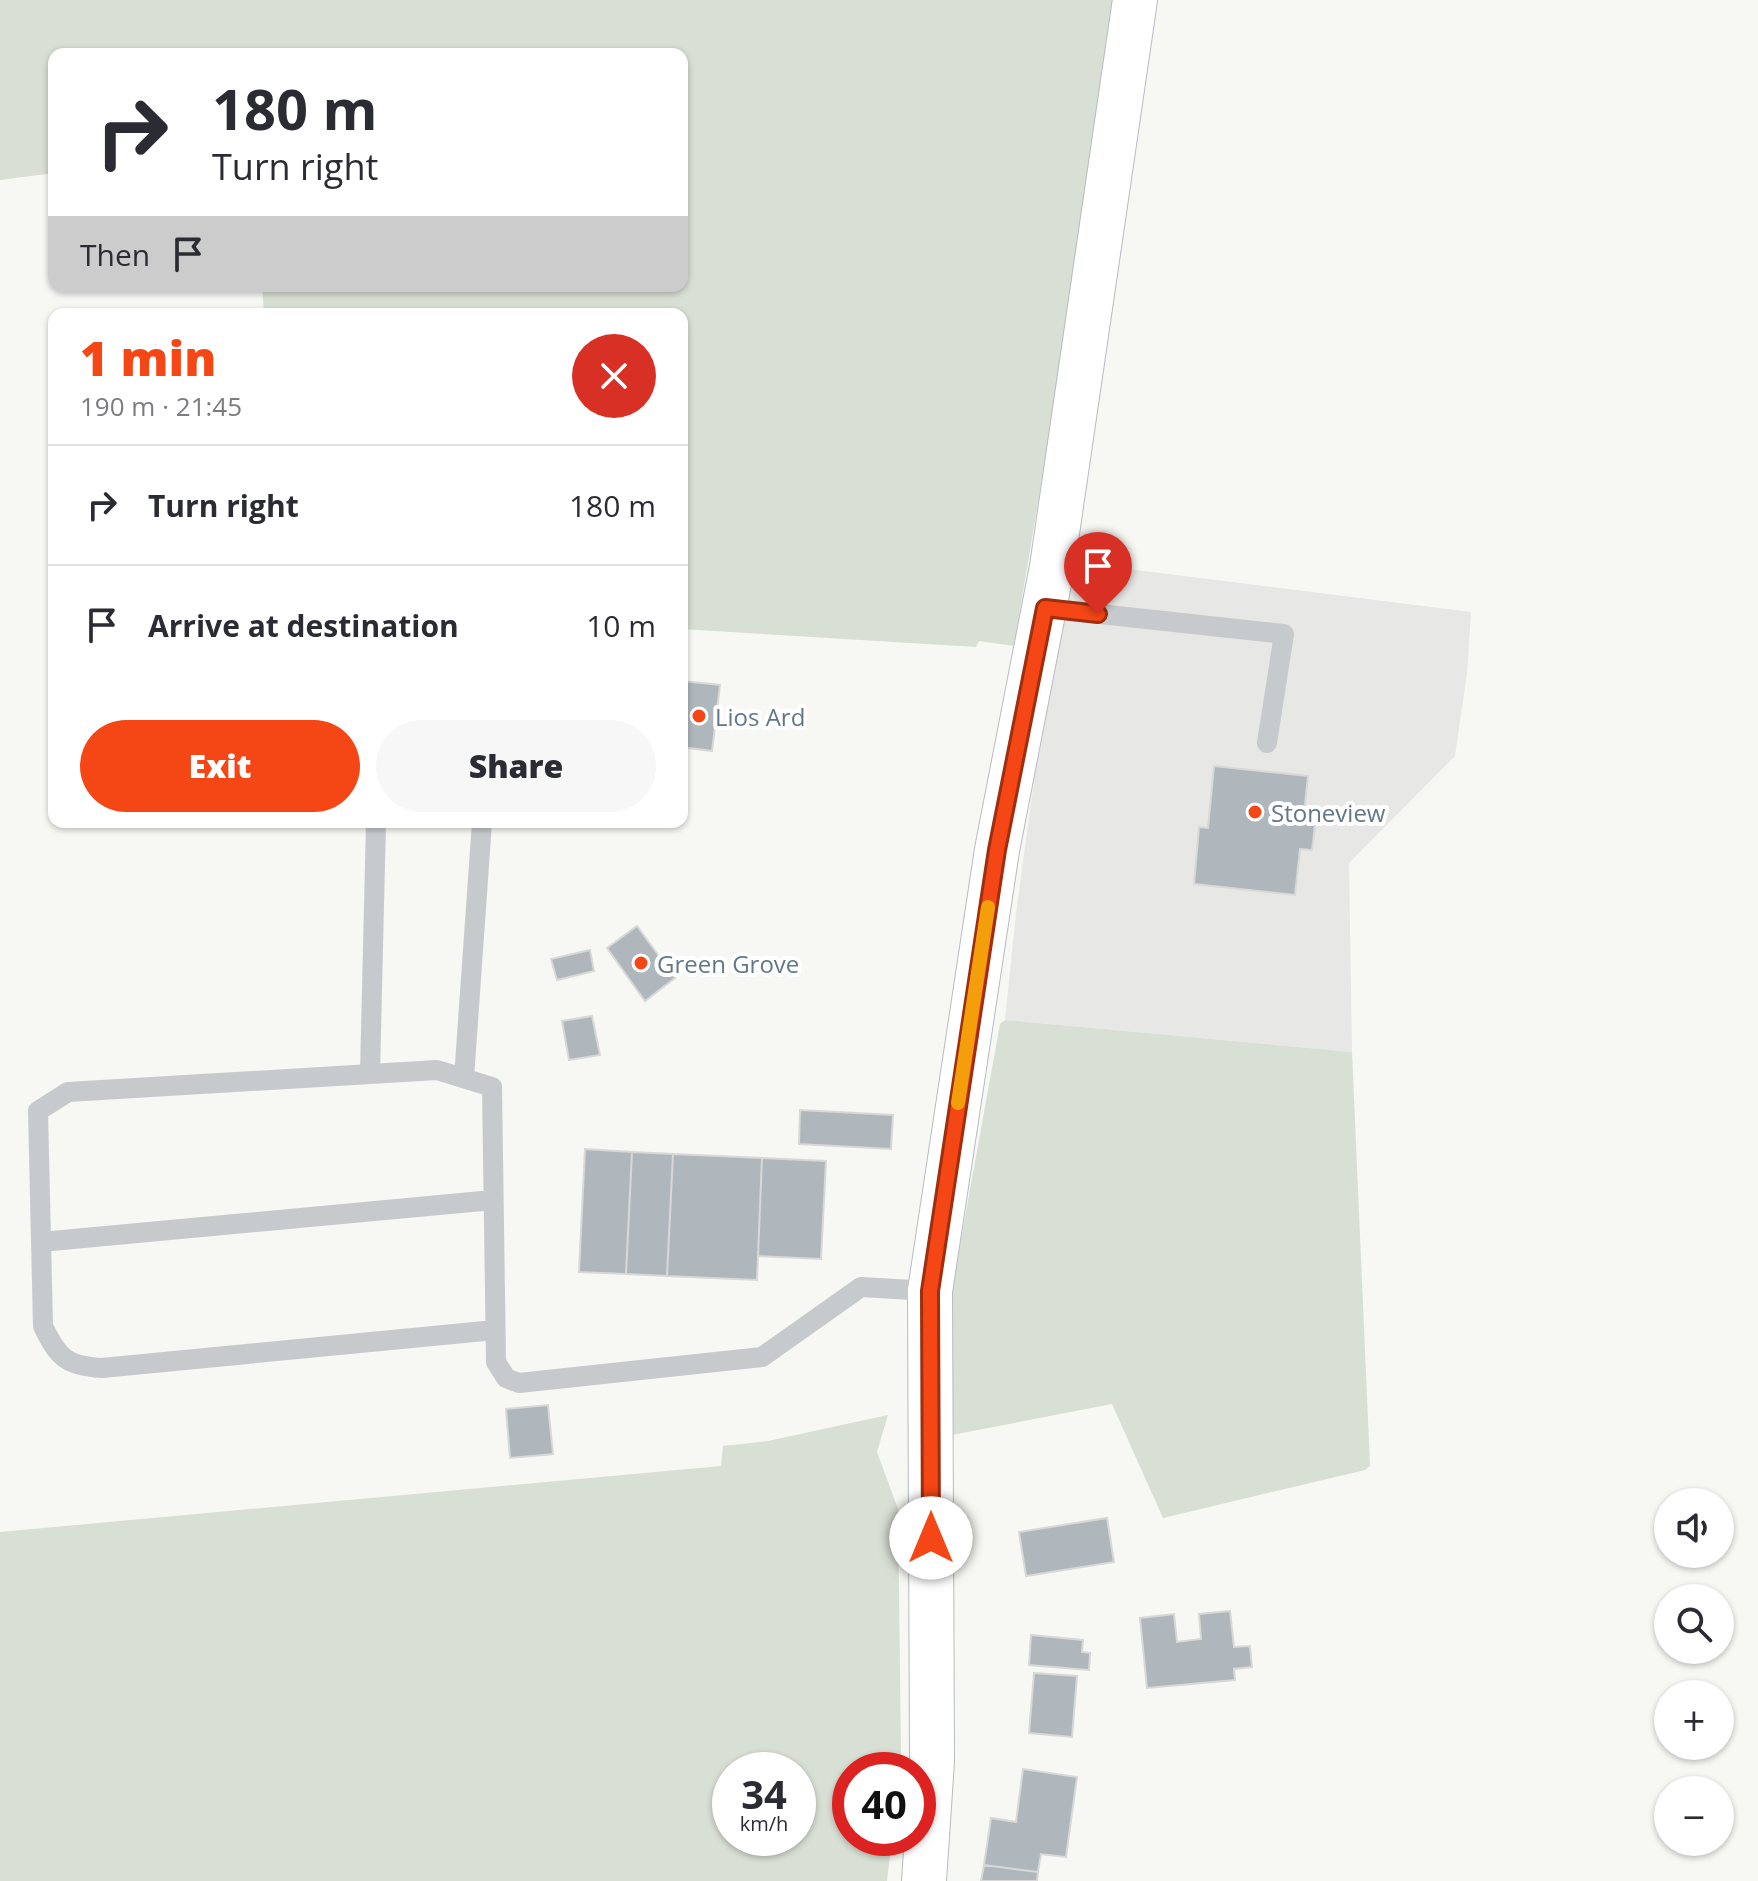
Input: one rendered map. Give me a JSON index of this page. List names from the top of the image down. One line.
{"places":["Lios Ard","Stoneview","Green Grove"],"page":{"turn":["180 m","Turn right"],"then":"Then","heading":["1 min","190 m · 21:45"],"list":[{"name":"Turn right","value":"180 m"},{"name":"Arrive at destination","value":"10 m"}],"buttons":["Exit","Share"],"map_buttons":["+","−"],"speed":"34 km/h","limit":"40"}}
